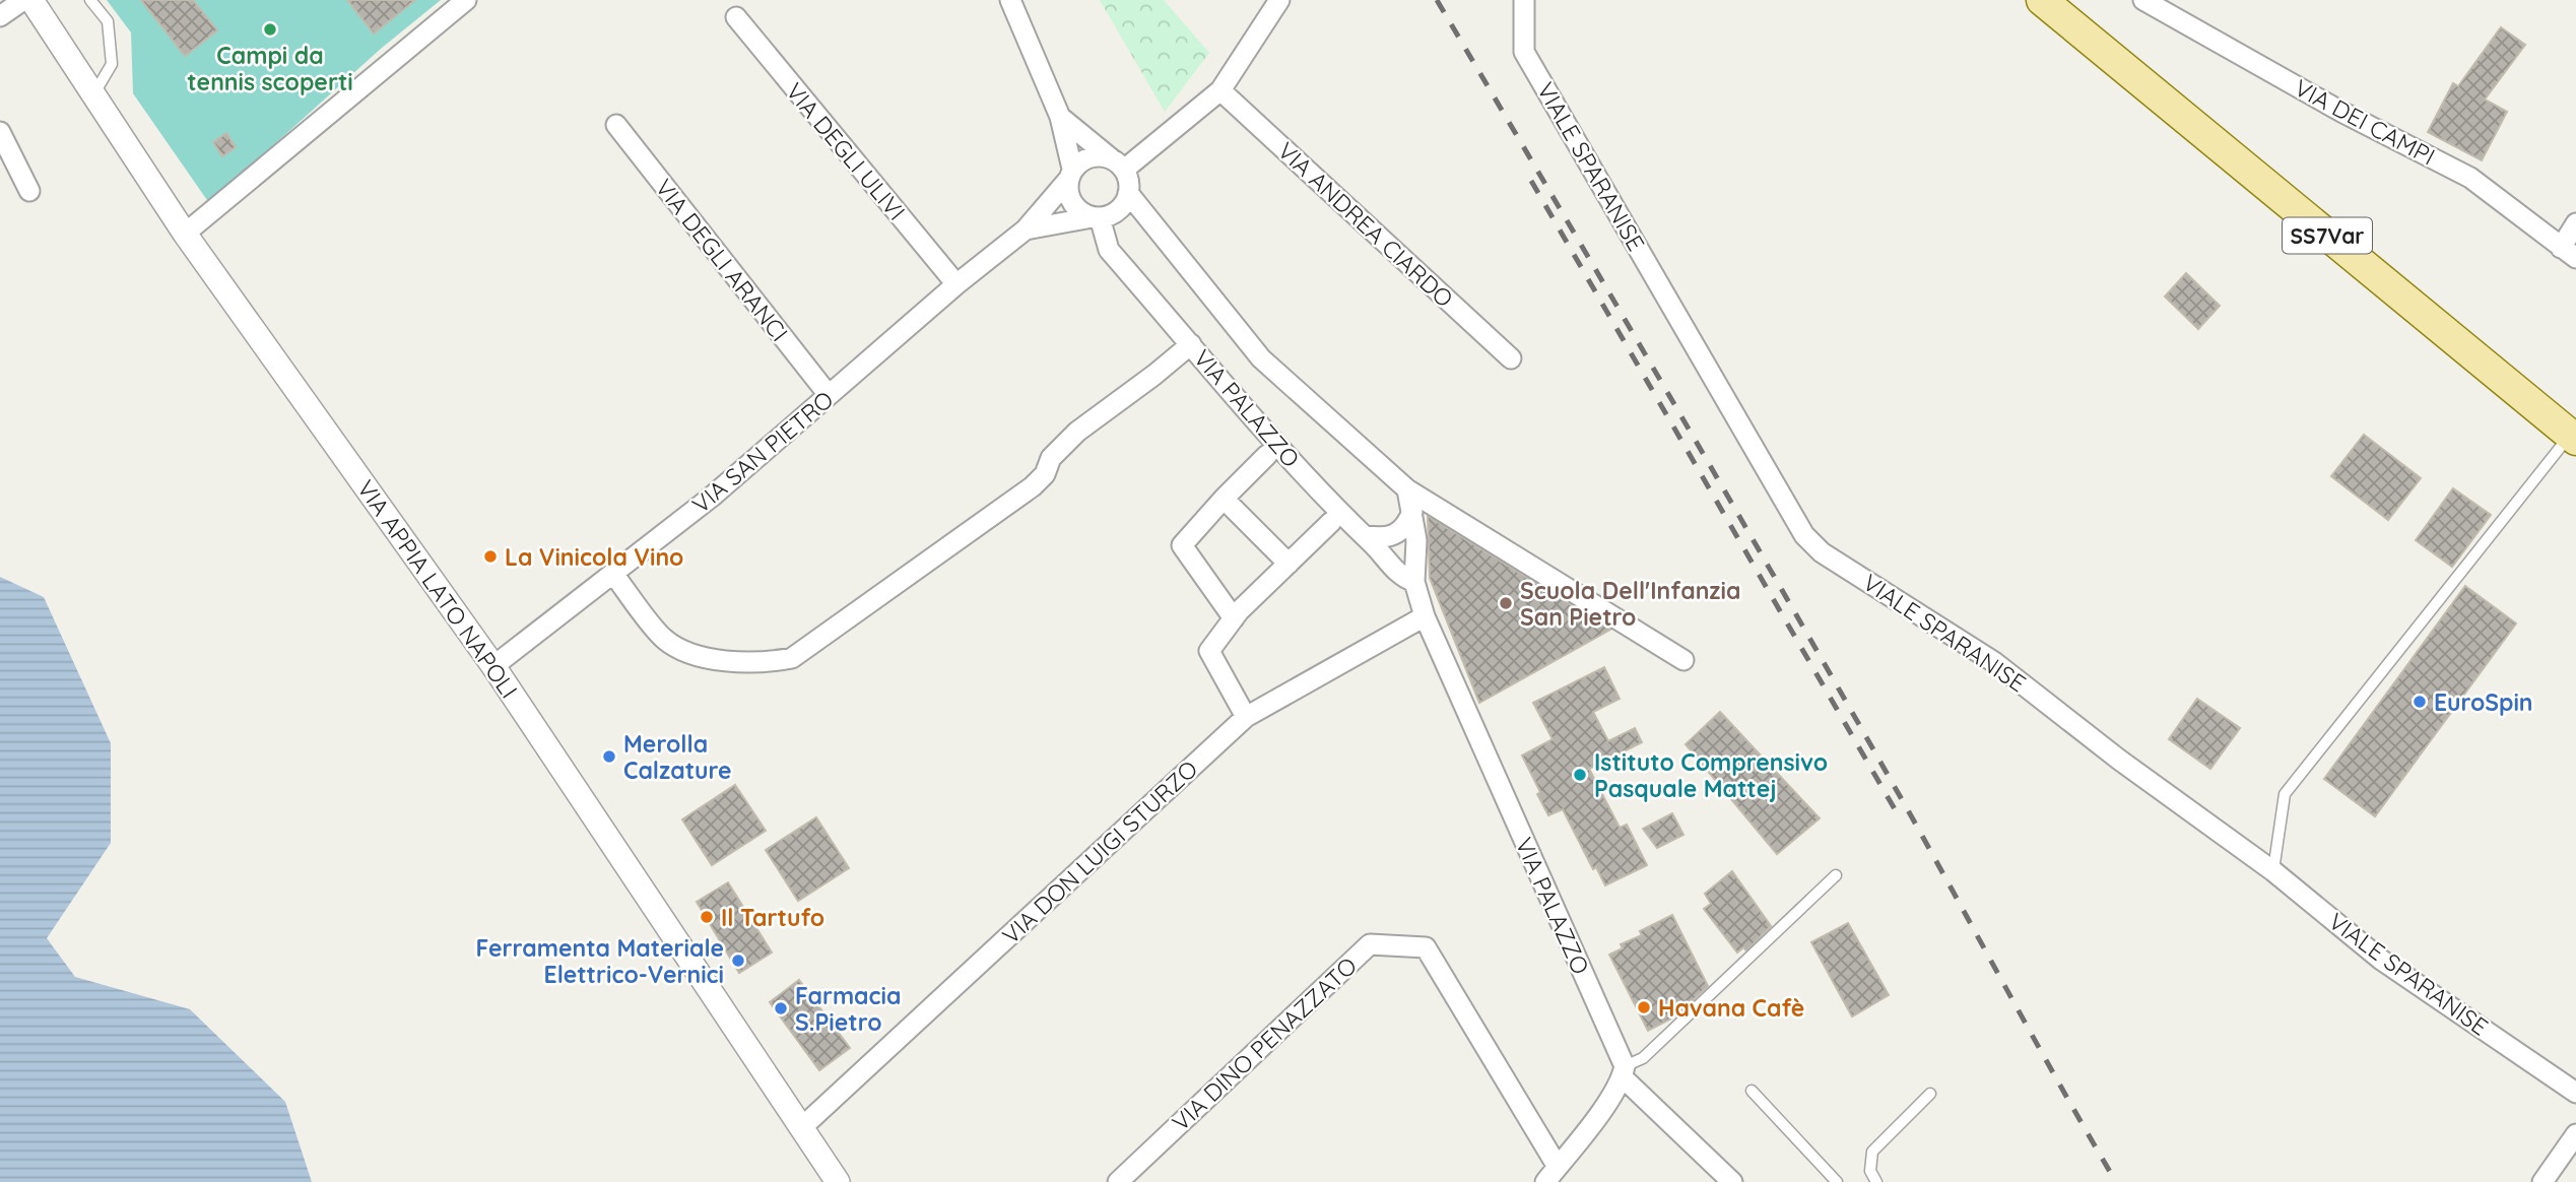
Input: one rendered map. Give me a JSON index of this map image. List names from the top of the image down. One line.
{"streets":{"main road":["SS7Var"],"street":["VIA DEI CAMPI","VIA DEGLI ULIVI","VIALE SPARANISE","VIA ANDREA CIARDO","VIA DEGLI ARANCI","VIA PALAZZO","VIA SAN PIETRO","VIA APPIA LATO NAPOLI","VIA DON LUIGI STURZO","VIA DINO PENAZZATO"]},"crossings":[["VIA DEGLI ULIVI","VIA SAN PIETRO"],["VIA DEGLI ARANCI","VIA SAN PIETRO"],["VIA PALAZZO","VIA SAN PIETRO"],["VIA PALAZZO","VIA DON LUIGI STURZO"],["VIA SAN PIETRO","VIA APPIA LATO NAPOLI"],["VIA APPIA LATO NAPOLI","VIA DON LUIGI STURZO"]],"places":["Campi da tennis scoperti","La Vinicola Vino","Scuola Dell'Infanzia San Pietro","EuroSpin","Merolla Calzature","Istituto Comprensivo Pasquale Mattej","Il Tartufo","Ferramenta Materiale Elettrico-Vernici","Havana Cafè","Farmacia S.Pietro"]}
